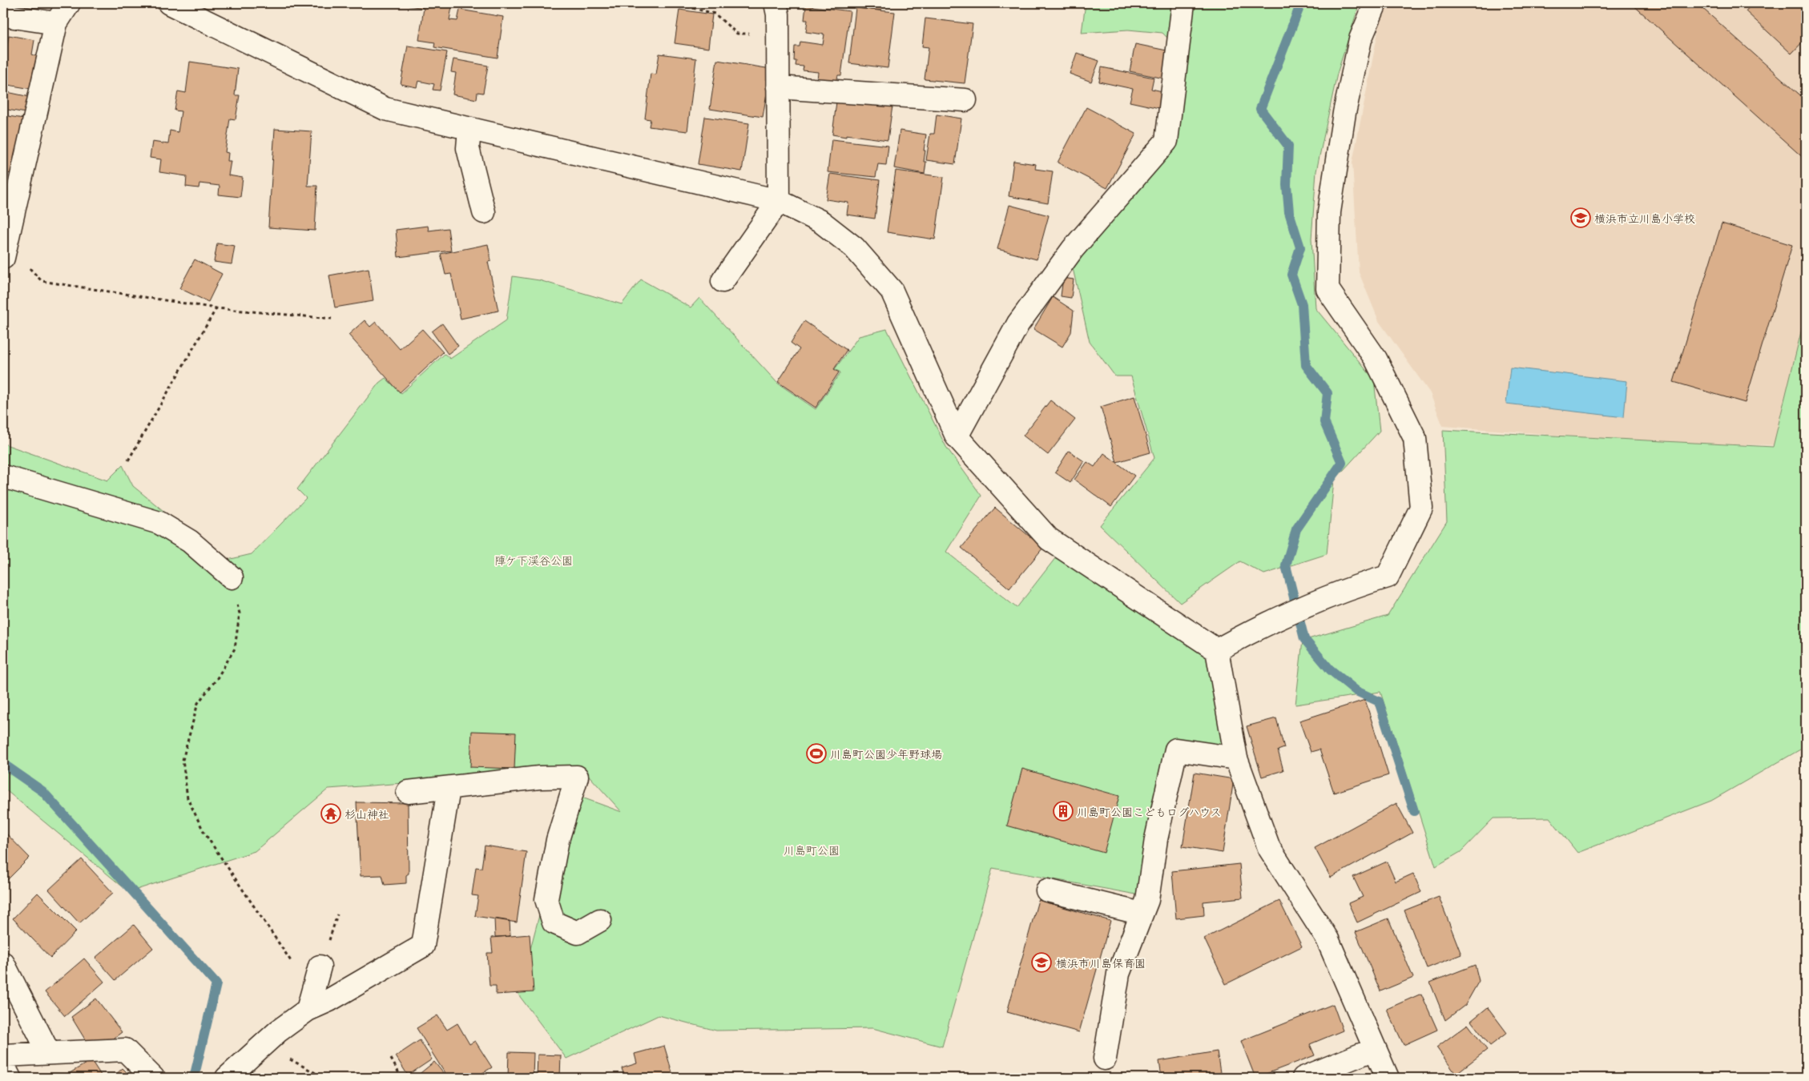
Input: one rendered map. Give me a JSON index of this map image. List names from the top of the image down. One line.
{"parks":["陣ケ下渓谷公園","川島町公園"],"places":{"school or university":["横浜市立川島小学校","横浜市川島保育園"],"sports":["川島町公園少年野球場"],"building":["川島町公園こどもログハウス"],"temple":["杉山神社"]}}
